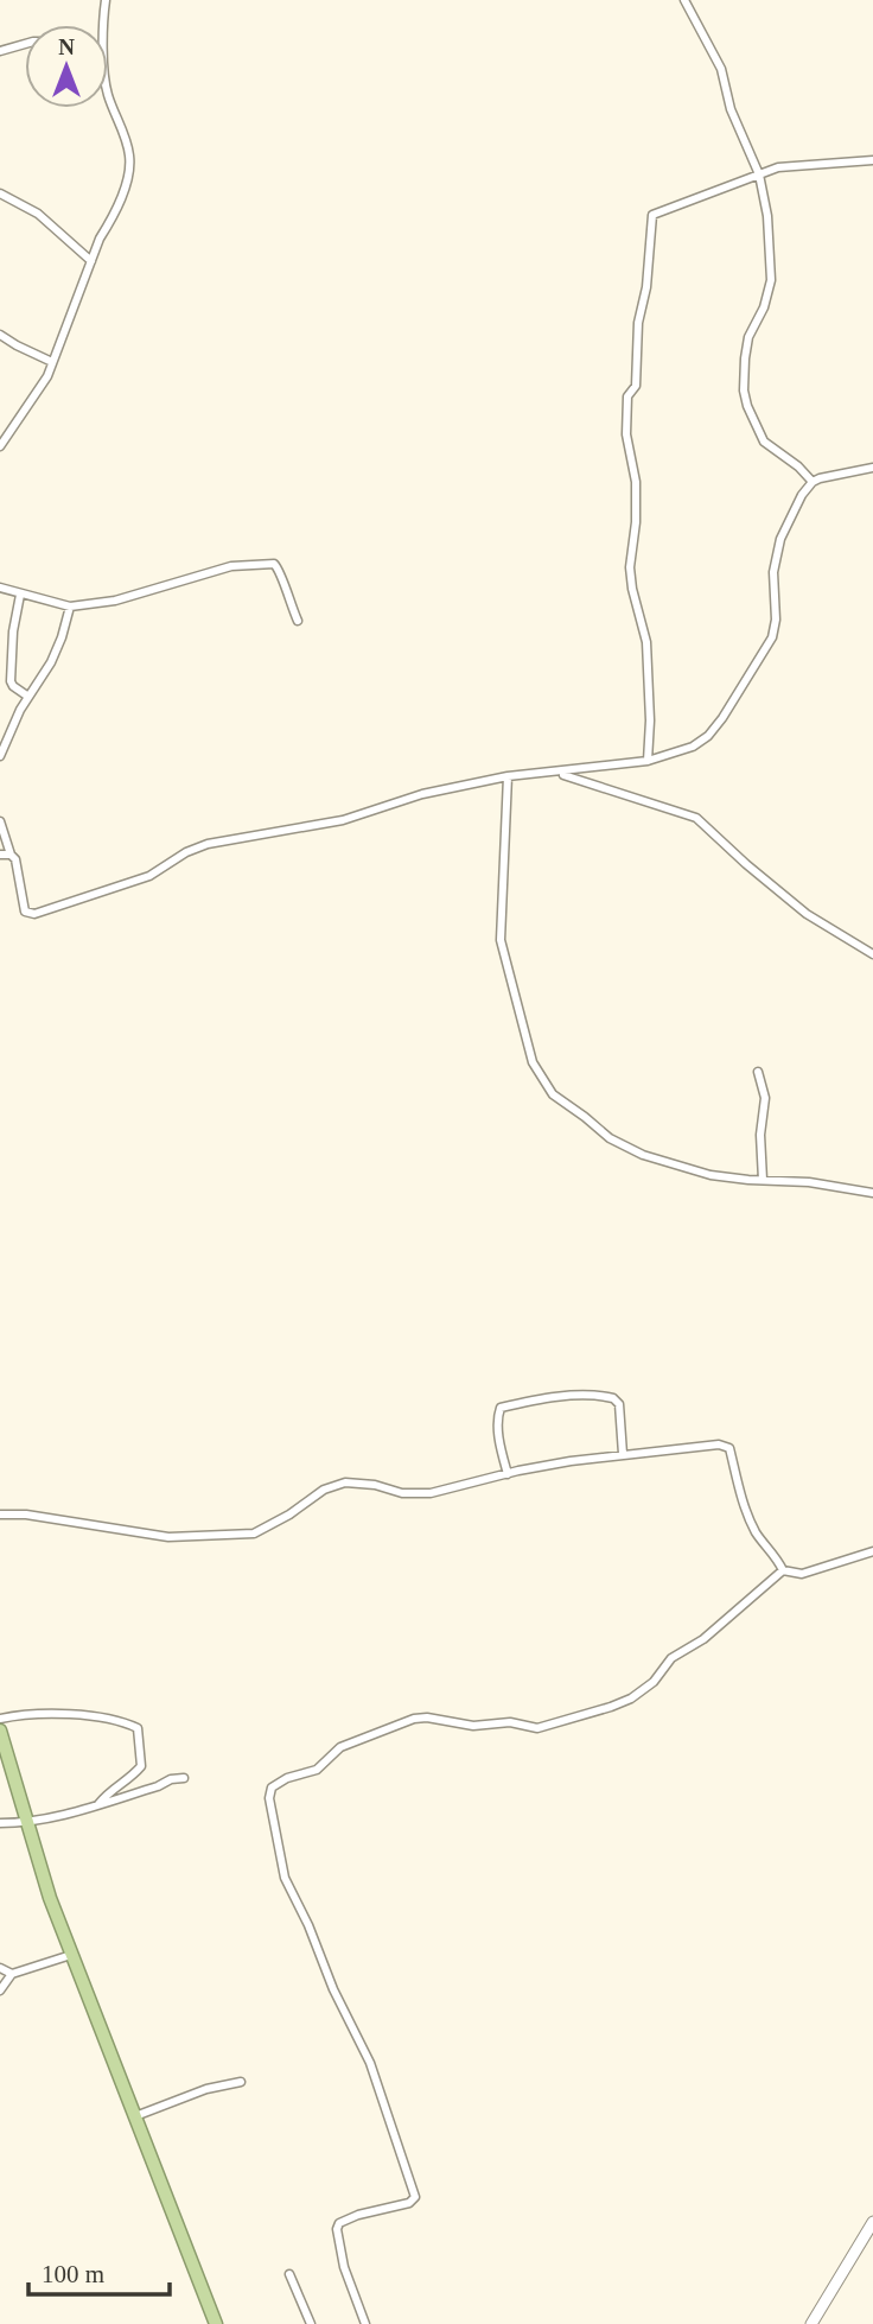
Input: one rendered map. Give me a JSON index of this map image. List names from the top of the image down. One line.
{"scale_bar":"100 m","north":"top"}
